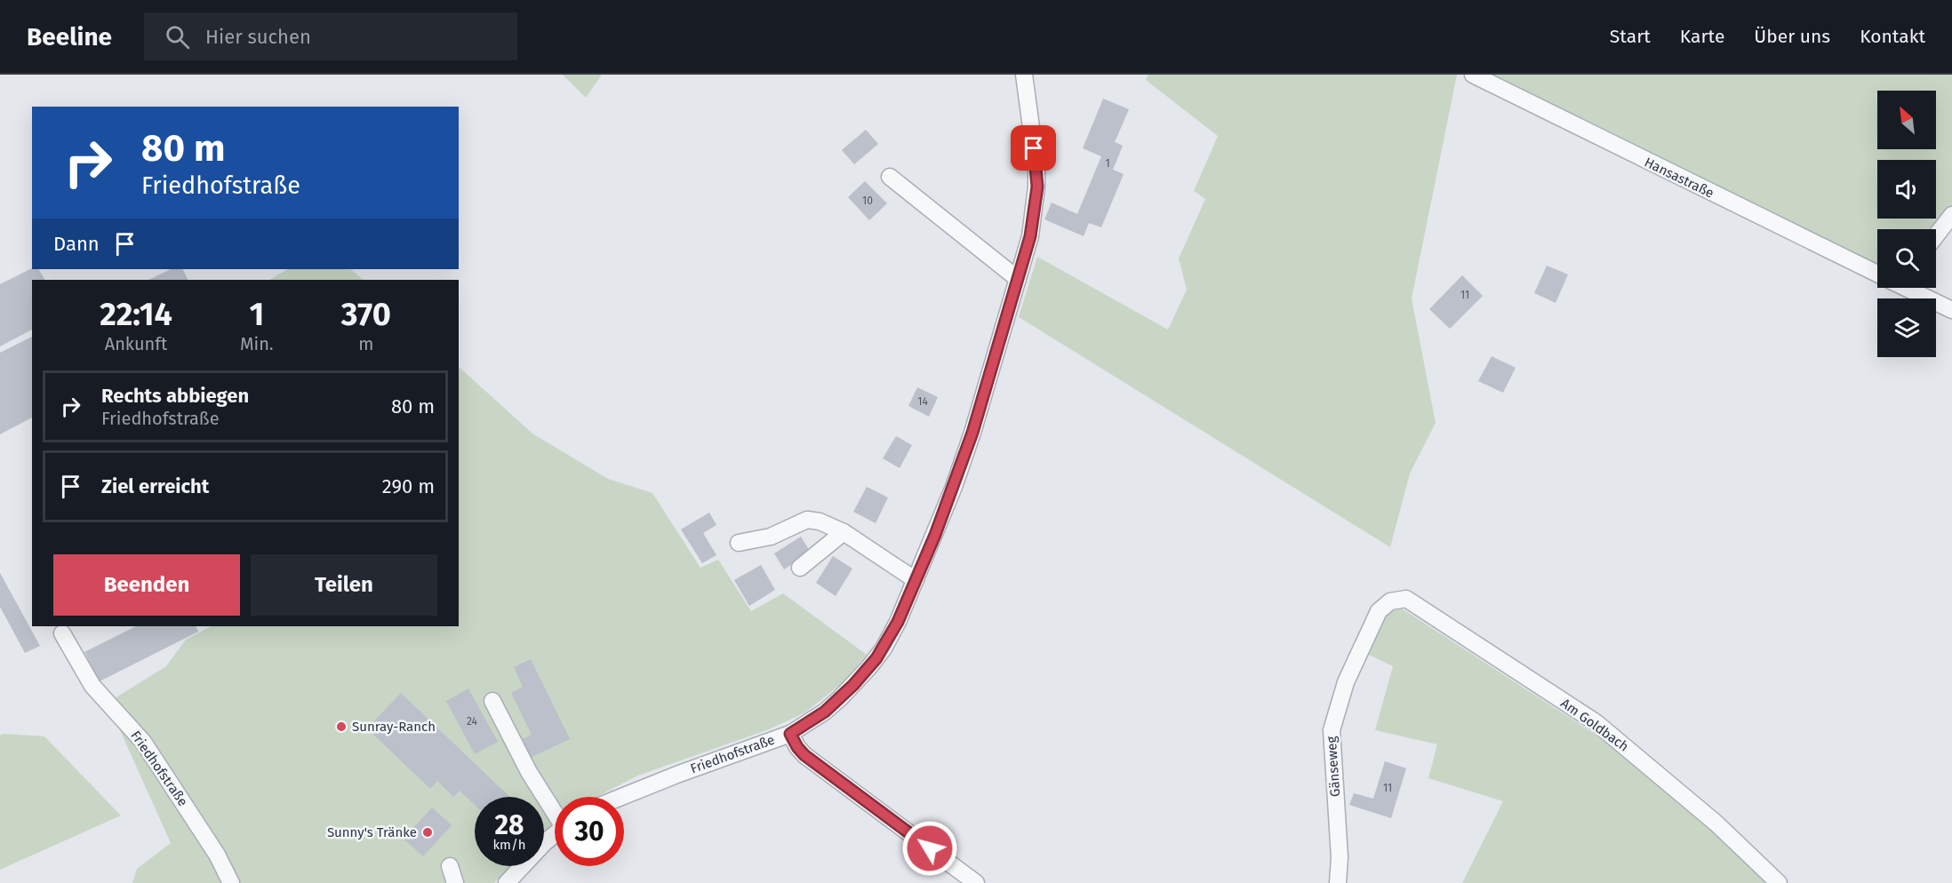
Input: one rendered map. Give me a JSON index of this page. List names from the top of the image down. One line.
{"streets":{"street":["Hansastraße","Am Goldbach","Friedhofstraße","Gänseweg"]},"crossings":[["Am Goldbach","Gänseweg"]],"places":["Sunray-Ranch","Sunny's Tränke"],"house_numbers":["1","10","11","14","24","11"],"north":"top left","page":{"header":"Beeline","search":"Hier suchen","nav":["Start","Karte","Über uns","Kontakt"],"turn":["80 m","Friedhofstraße"],"then":"Dann","eta":["22:14","Ankunft","1","Min.","370","m"],"list":[{"name":"Rechts abbiegen","note":"Friedhofstraße","value":"80 m"},{"name":"Ziel erreicht","value":"290 m"}],"buttons":["Beenden","Teilen"],"speed":"28 km/h","limit":"30"}}
